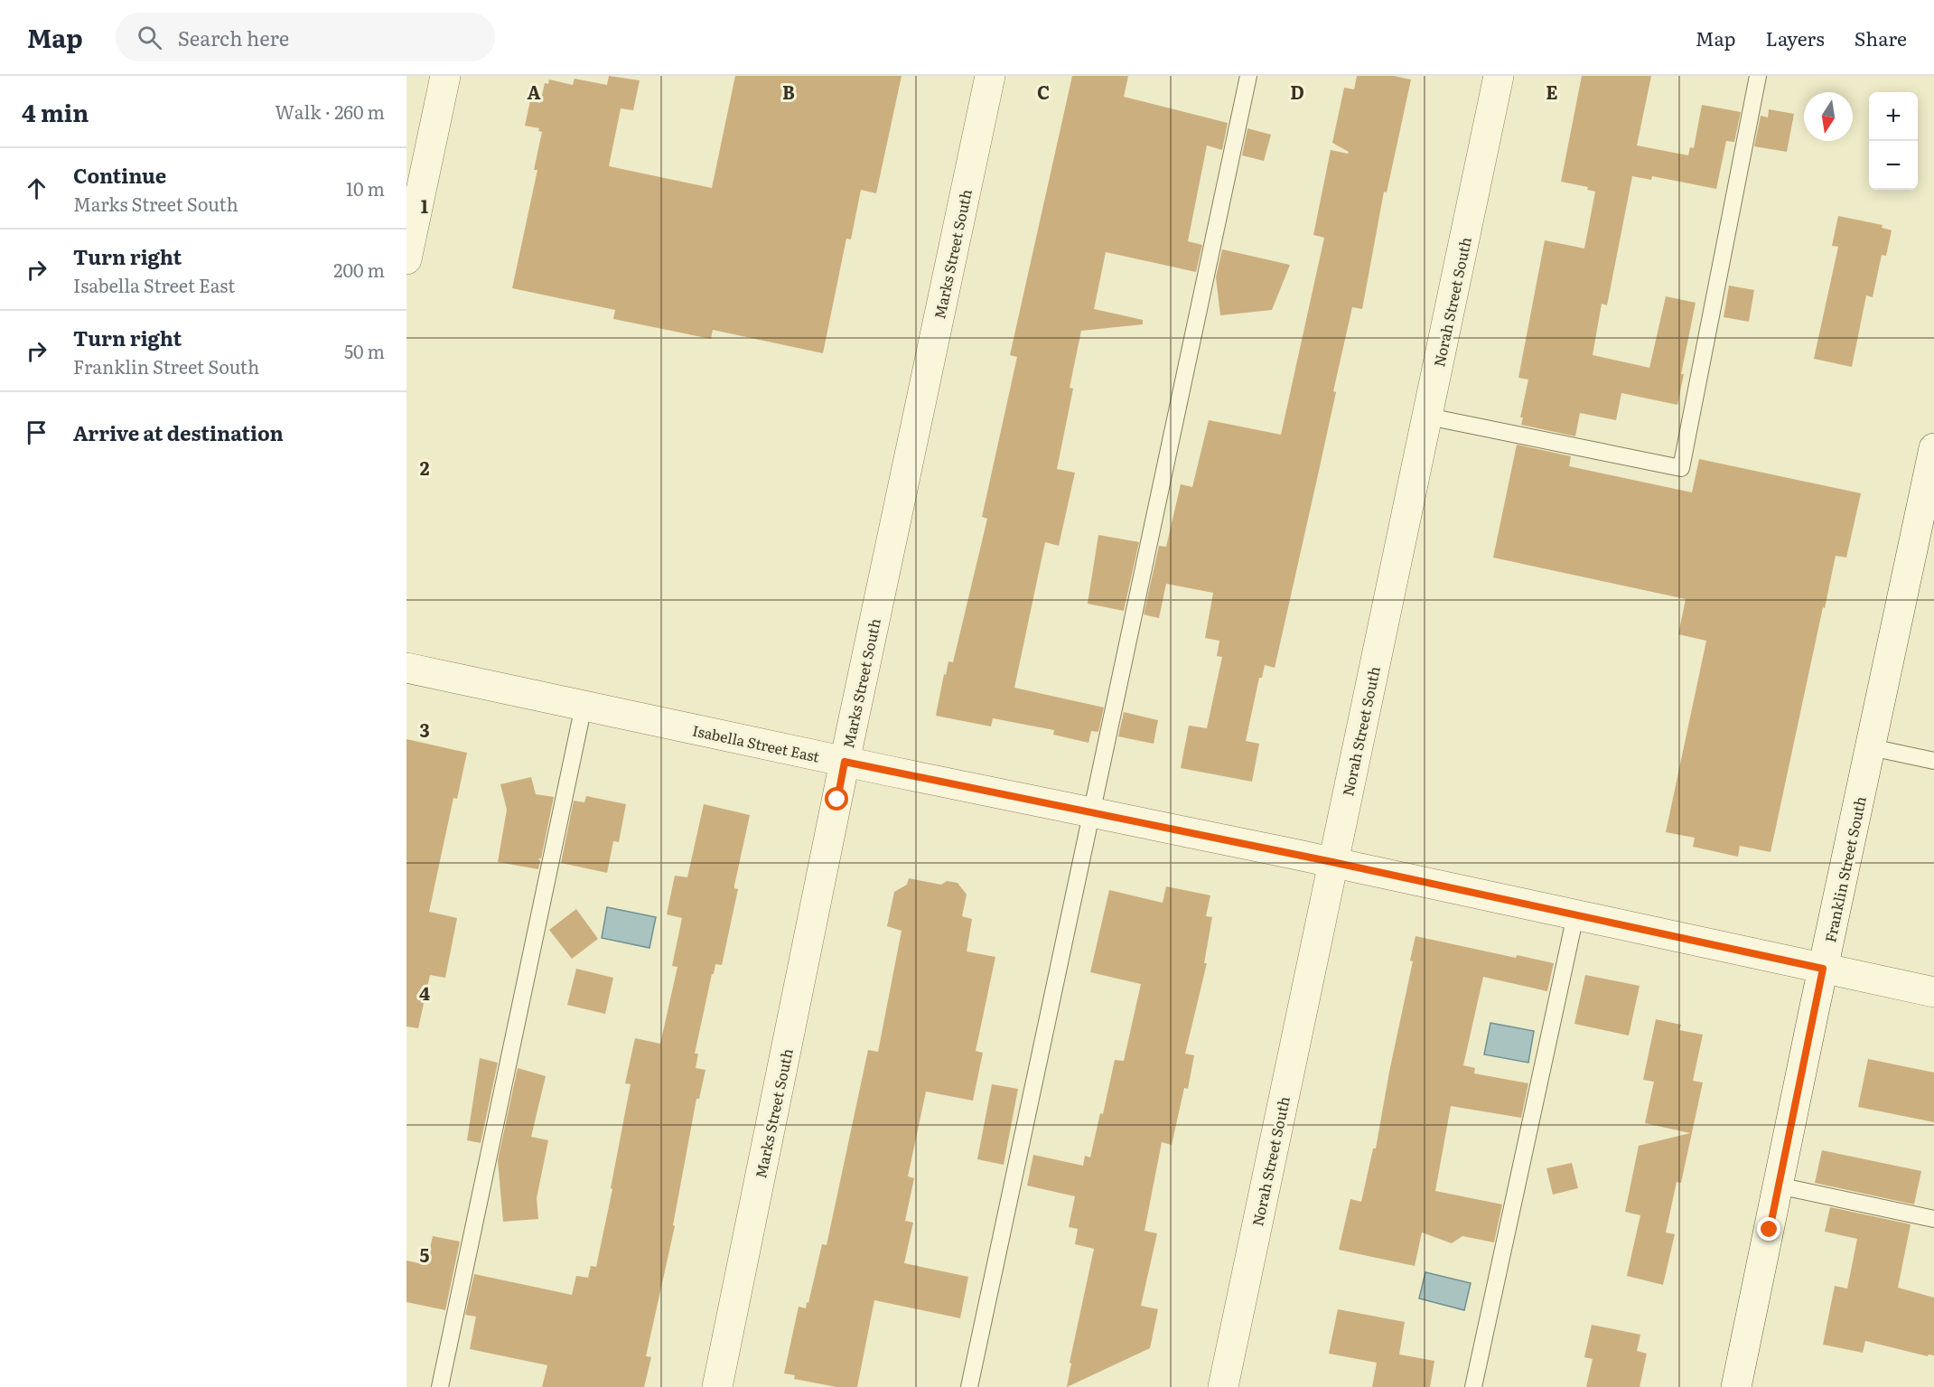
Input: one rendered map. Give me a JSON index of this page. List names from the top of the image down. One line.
{"streets":{"street":["Marks Street South","Norah Street South","Isabella Street East","Franklin Street South"]},"crossings":[["Marks Street South","Isabella Street East"],["Norah Street South","Isabella Street East"],["Isabella Street East","Franklin Street South"]],"north":"bottom","page":{"header":"Map","search":"Search here","nav":["Map","Layers","Share"],"heading":["4 min","Walk · 260 m"],"map_buttons":["+","−"],"list":[["Continue","Marks Street South","10 m"],["Turn right","Isabella Street East","200 m"],["Turn right","Franklin Street South","50 m"],"Arrive at destination"]},"grid":{"columns":["A","B","C","D","E"],"rows":["1","2","3","4","5"]}}
